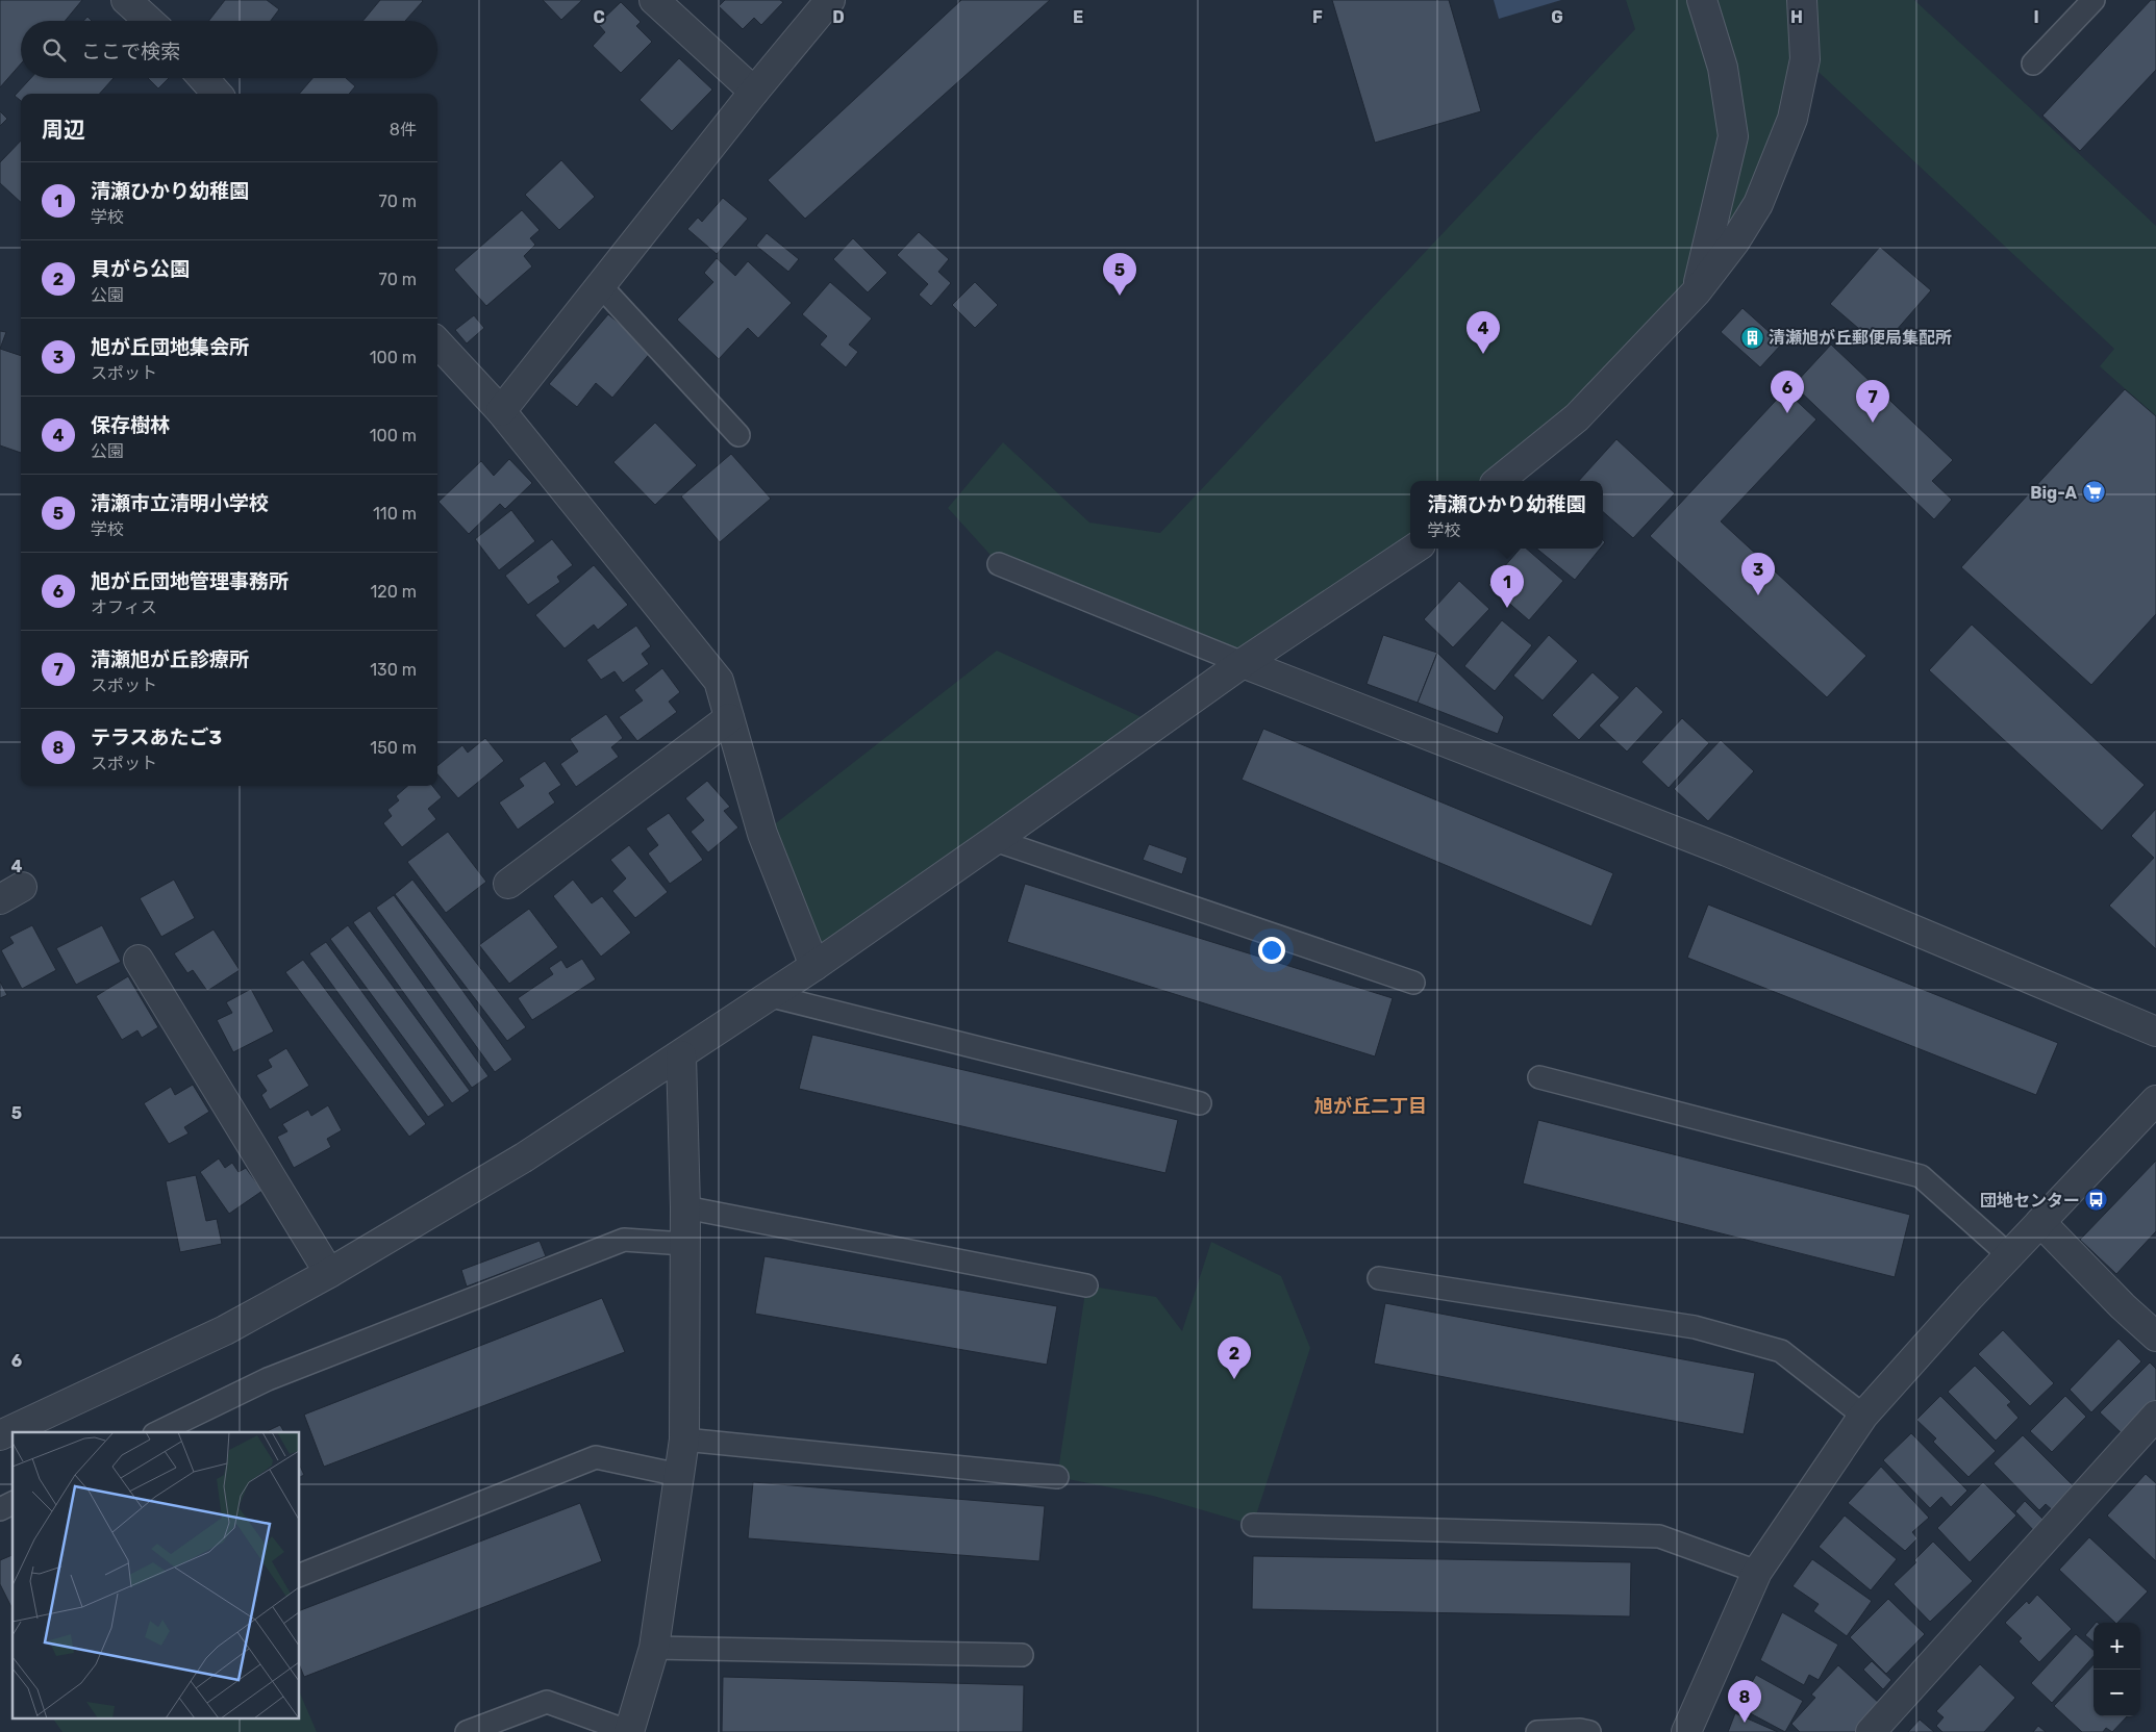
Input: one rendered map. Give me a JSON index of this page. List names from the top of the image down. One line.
{"districts":["旭が丘二丁目"],"places":{"building":["清瀬旭が丘郵便局集配所"],"supermarket":["Big-A"],"bus stop":["団地センター"]},"page":{"search":"ここで検索","heading":["周辺","8件"],"list":[{"mark":"1","name":"清瀬ひかり幼稚園","note":"学校","value":"70 m"},{"mark":"2","name":"貝がら公園","note":"公園","value":"70 m"},{"mark":"3","name":"旭が丘団地集会所","note":"スポット","value":"100 m"},{"mark":"4","name":"保存樹林","note":"公園","value":"100 m"},{"mark":"5","name":"清瀬市立清明小学校","note":"学校","value":"110 m"},{"mark":"6","name":"旭が丘団地管理事務所","note":"オフィス","value":"120 m"},{"mark":"7","name":"清瀬旭が丘診療所","note":"スポット","value":"130 m"},{"mark":"8","name":"テラスあたご3","note":"スポット","value":"150 m"}],"pins":["5","4","6","7","3","1","2","8"],"popup":["清瀬ひかり幼稚園","学校"],"map_buttons":["+","−"]},"grid":{"columns":["C","D","E","F","G","H","I"],"rows":["4","5","6"]}}
